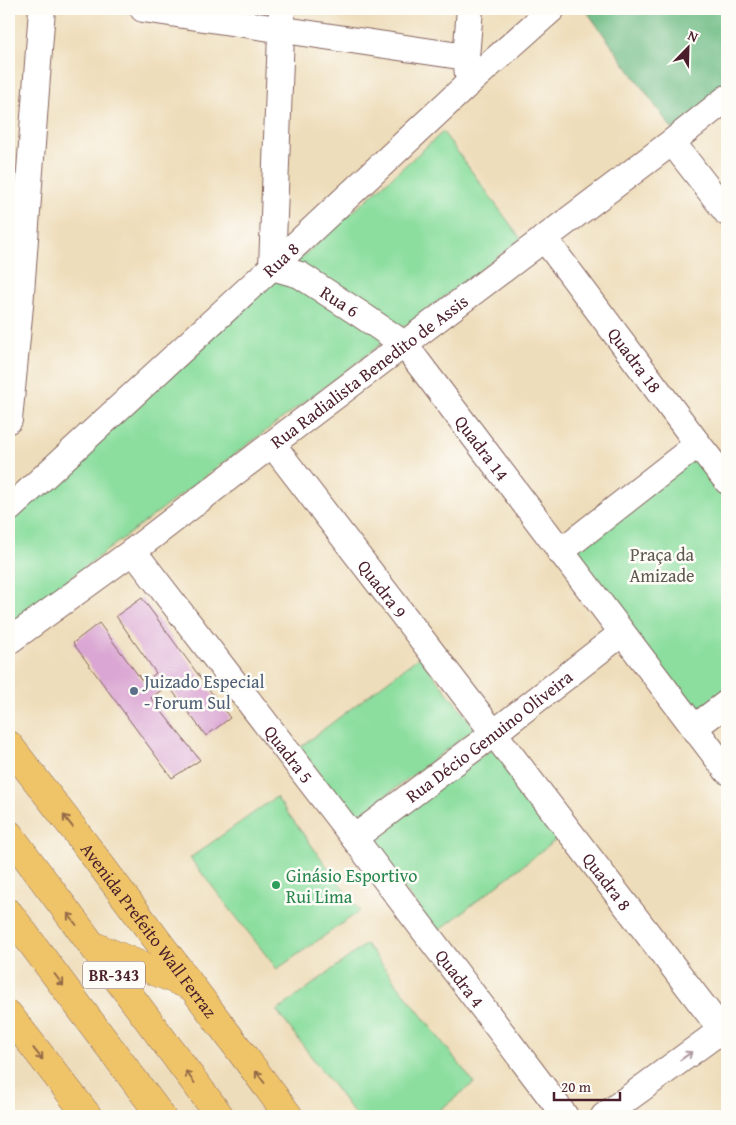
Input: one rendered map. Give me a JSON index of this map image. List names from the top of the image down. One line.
{"streets":{"main road":["Avenida Prefeito Wall Ferraz","BR-343"],"street":["Rua 8","Rua 6","Quadra 18","Rua Radialista Benedito de Assis","Quadra 14","Quadra 9","Rua Décio Genuino Oliveira","Quadra 5","Quadra 8","Quadra 4"]},"crossings":[["Rua 8","Rua 6"],["Rua 6","Rua Radialista Benedito de Assis"],["Rua 6","Quadra 14"],["Quadra 18","Rua Radialista Benedito de Assis"],["Rua Radialista Benedito de Assis","Quadra 14"],["Rua Radialista Benedito de Assis","Quadra 9"],["Rua Radialista Benedito de Assis","Quadra 5"],["Quadra 14","Rua Décio Genuino Oliveira"],["Quadra 9","Rua Décio Genuino Oliveira"],["Quadra 9","Quadra 8"],["Rua Décio Genuino Oliveira","Quadra 5"],["Rua Décio Genuino Oliveira","Quadra 8"],["Rua Décio Genuino Oliveira","Quadra 4"],["Quadra 5","Quadra 4"]],"parks":["Praça da Amizade"],"places":["Juizado Especial - Forum Sul","Ginásio Esportivo Rui Lima"],"scale_bar":"20 m","north":"top right"}
